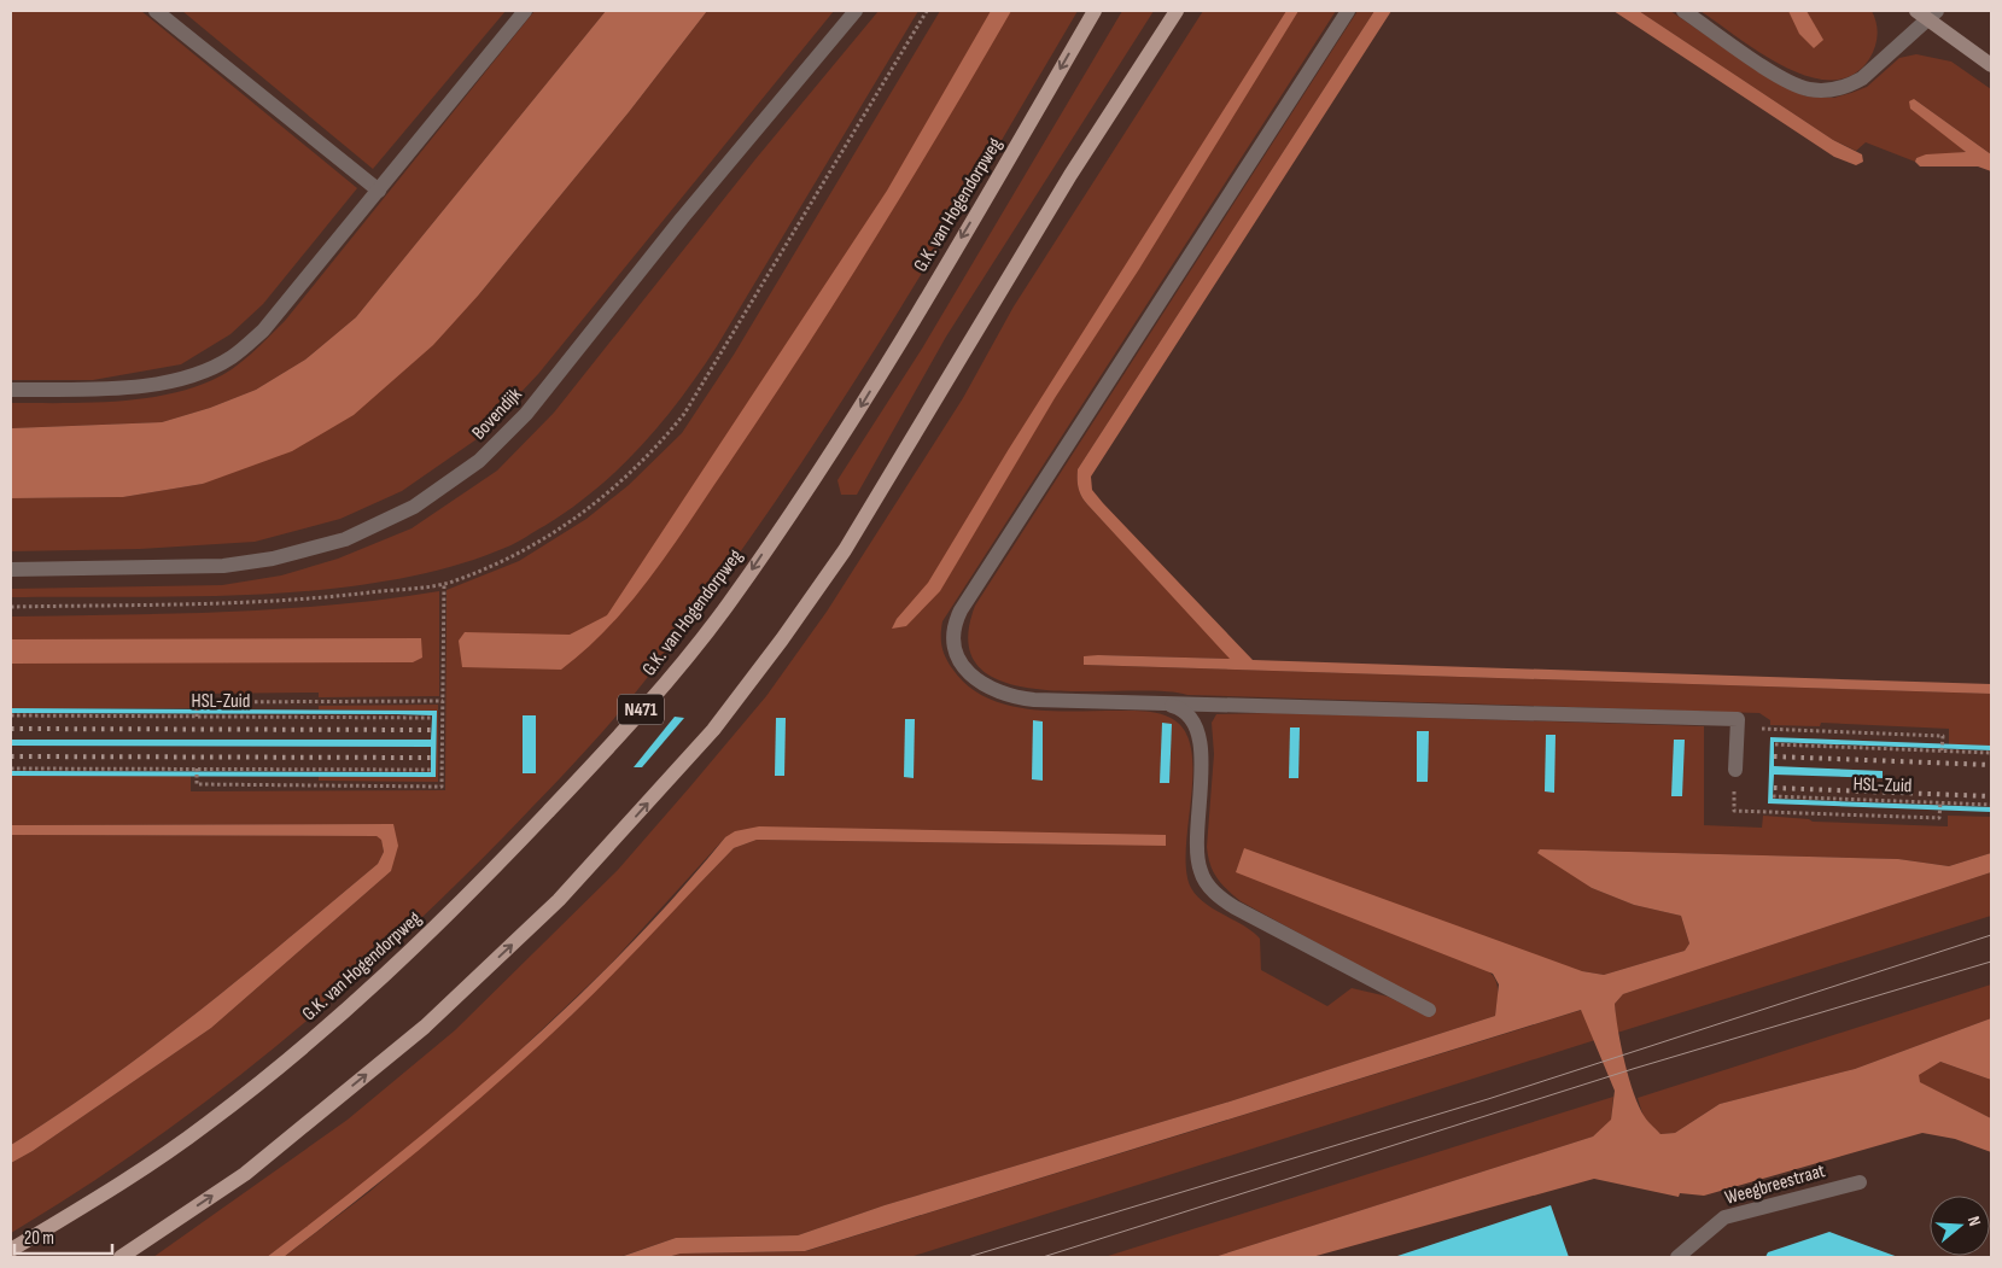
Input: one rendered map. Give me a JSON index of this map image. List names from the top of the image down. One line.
{"streets":{"main road":["G.K. van Hogendorpweg","N471"],"street":["Bovendijk","Weegbreestraat"],"path":["HSL-Zuid"]},"scale_bar":"20 m","north":"right"}
